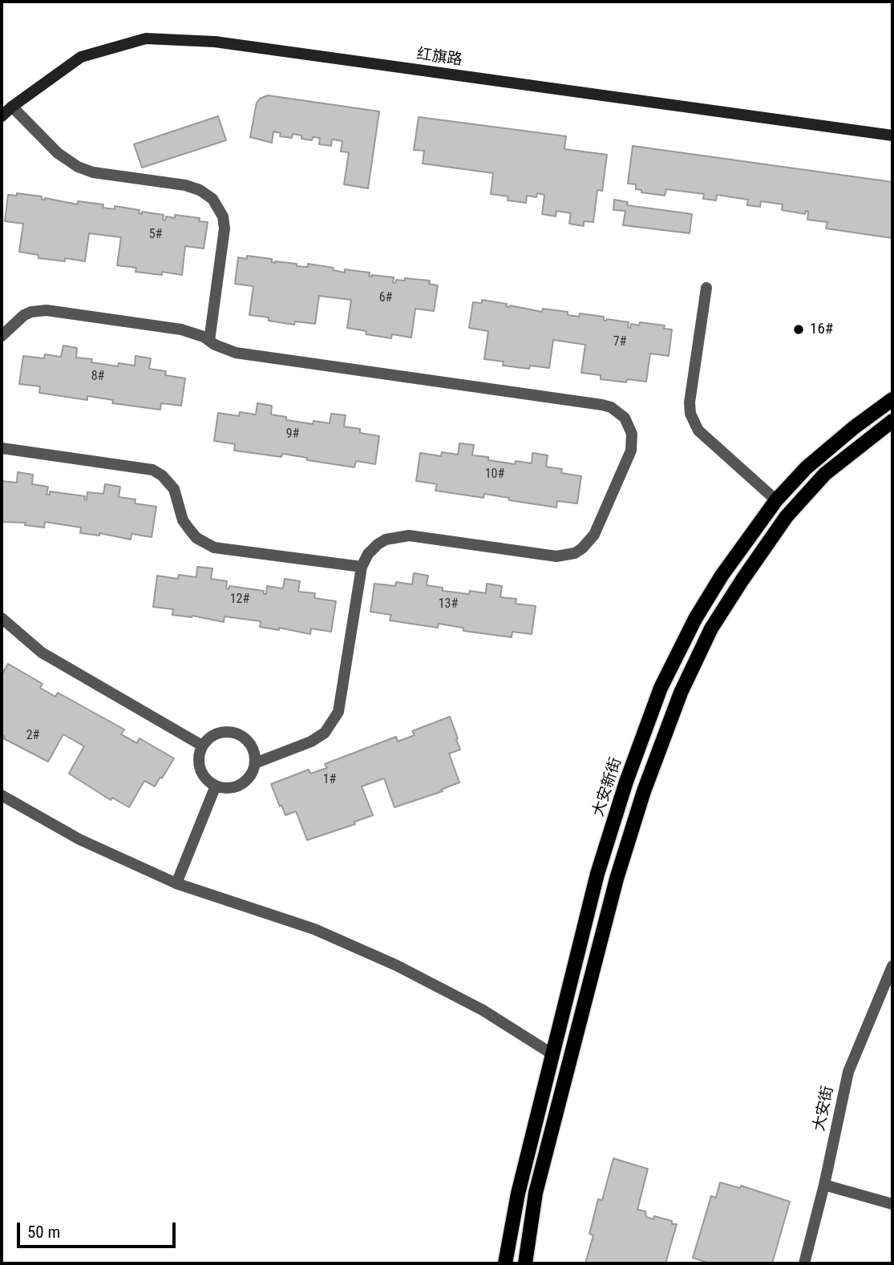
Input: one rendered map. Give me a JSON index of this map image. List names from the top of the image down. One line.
{"streets":{"main road":["大安新街"],"street":["红旗路","大安街"]},"places":["16#"],"house_numbers":["5#","6#","7#","8#","9#","10#","12#","13#","2#","1#"],"scale_bar":"50 m"}
